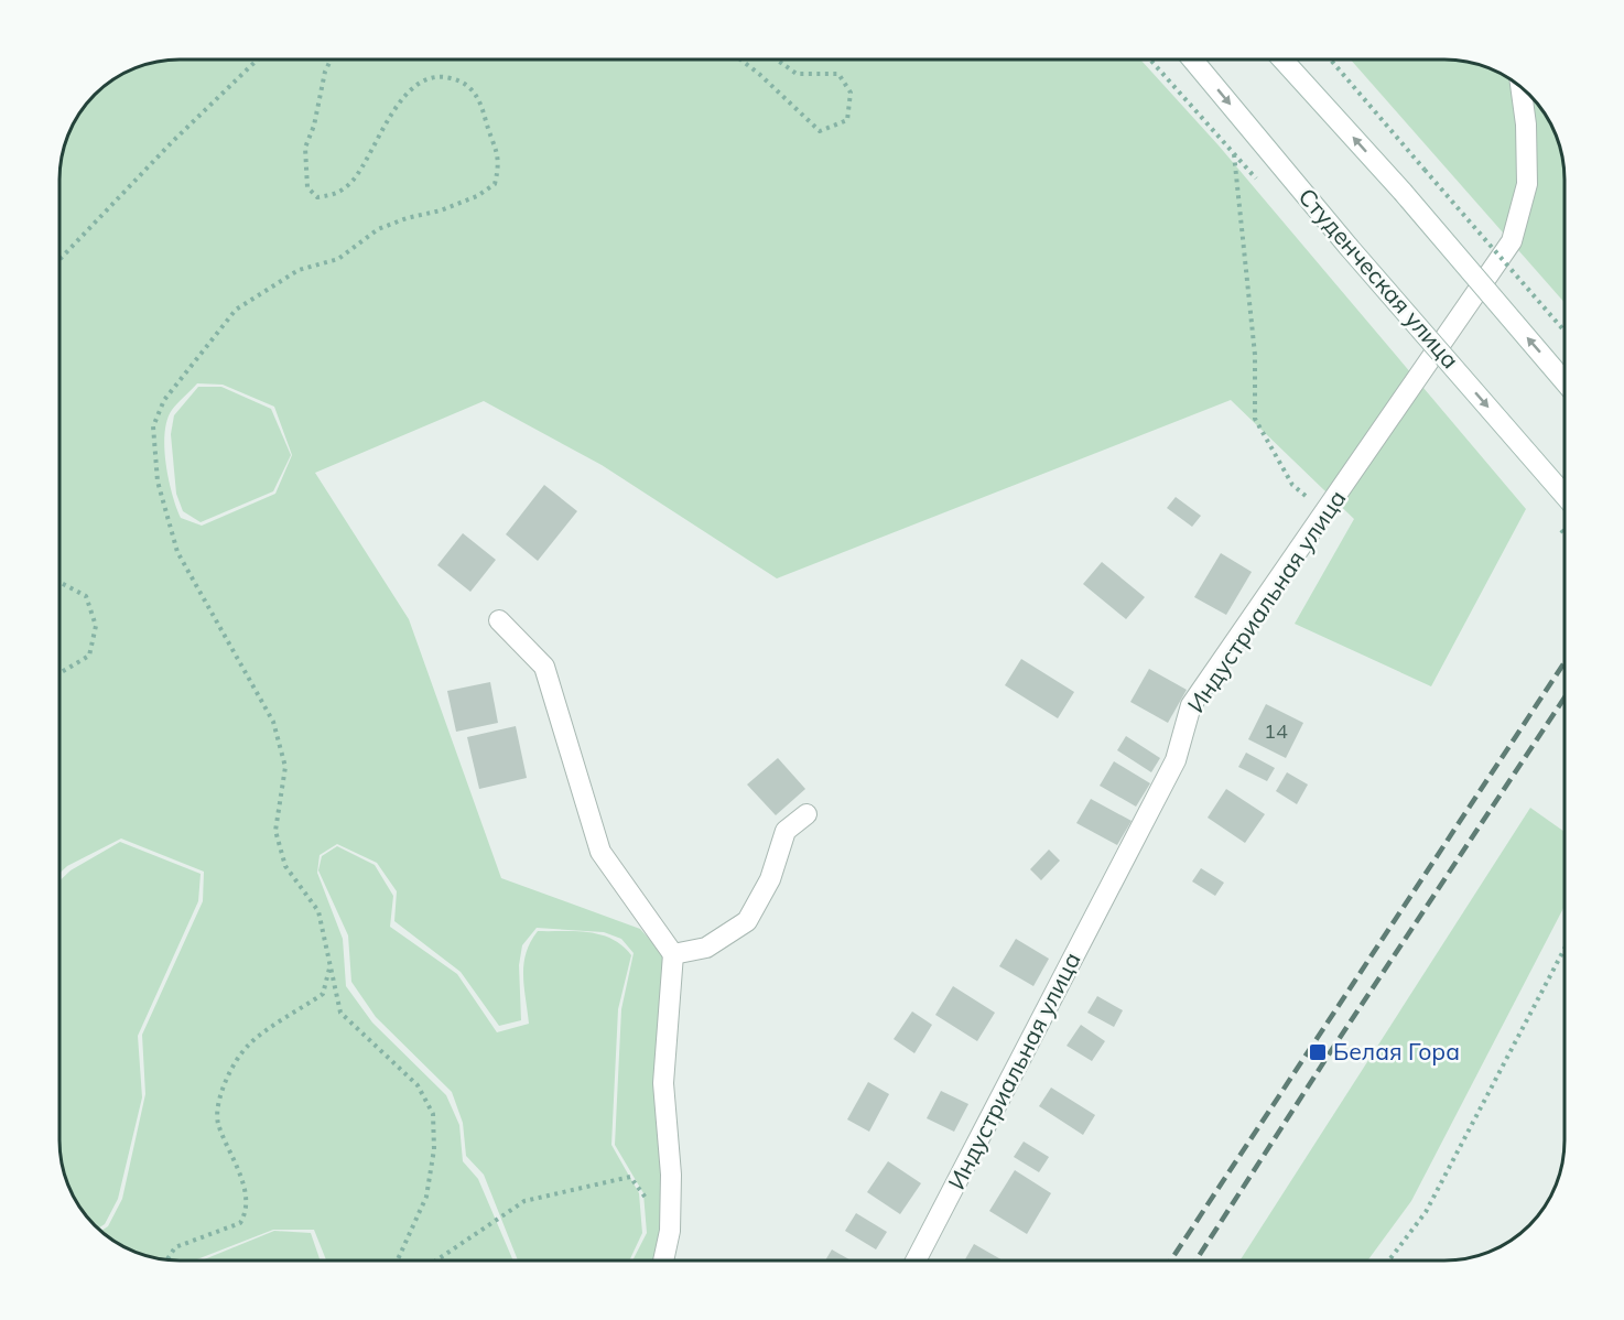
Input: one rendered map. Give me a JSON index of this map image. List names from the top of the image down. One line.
{"streets":{"street":["Студенческая улица","Индустриальная улица"]},"places":{"transit":["Белая Гора"]},"house_numbers":["14"]}
